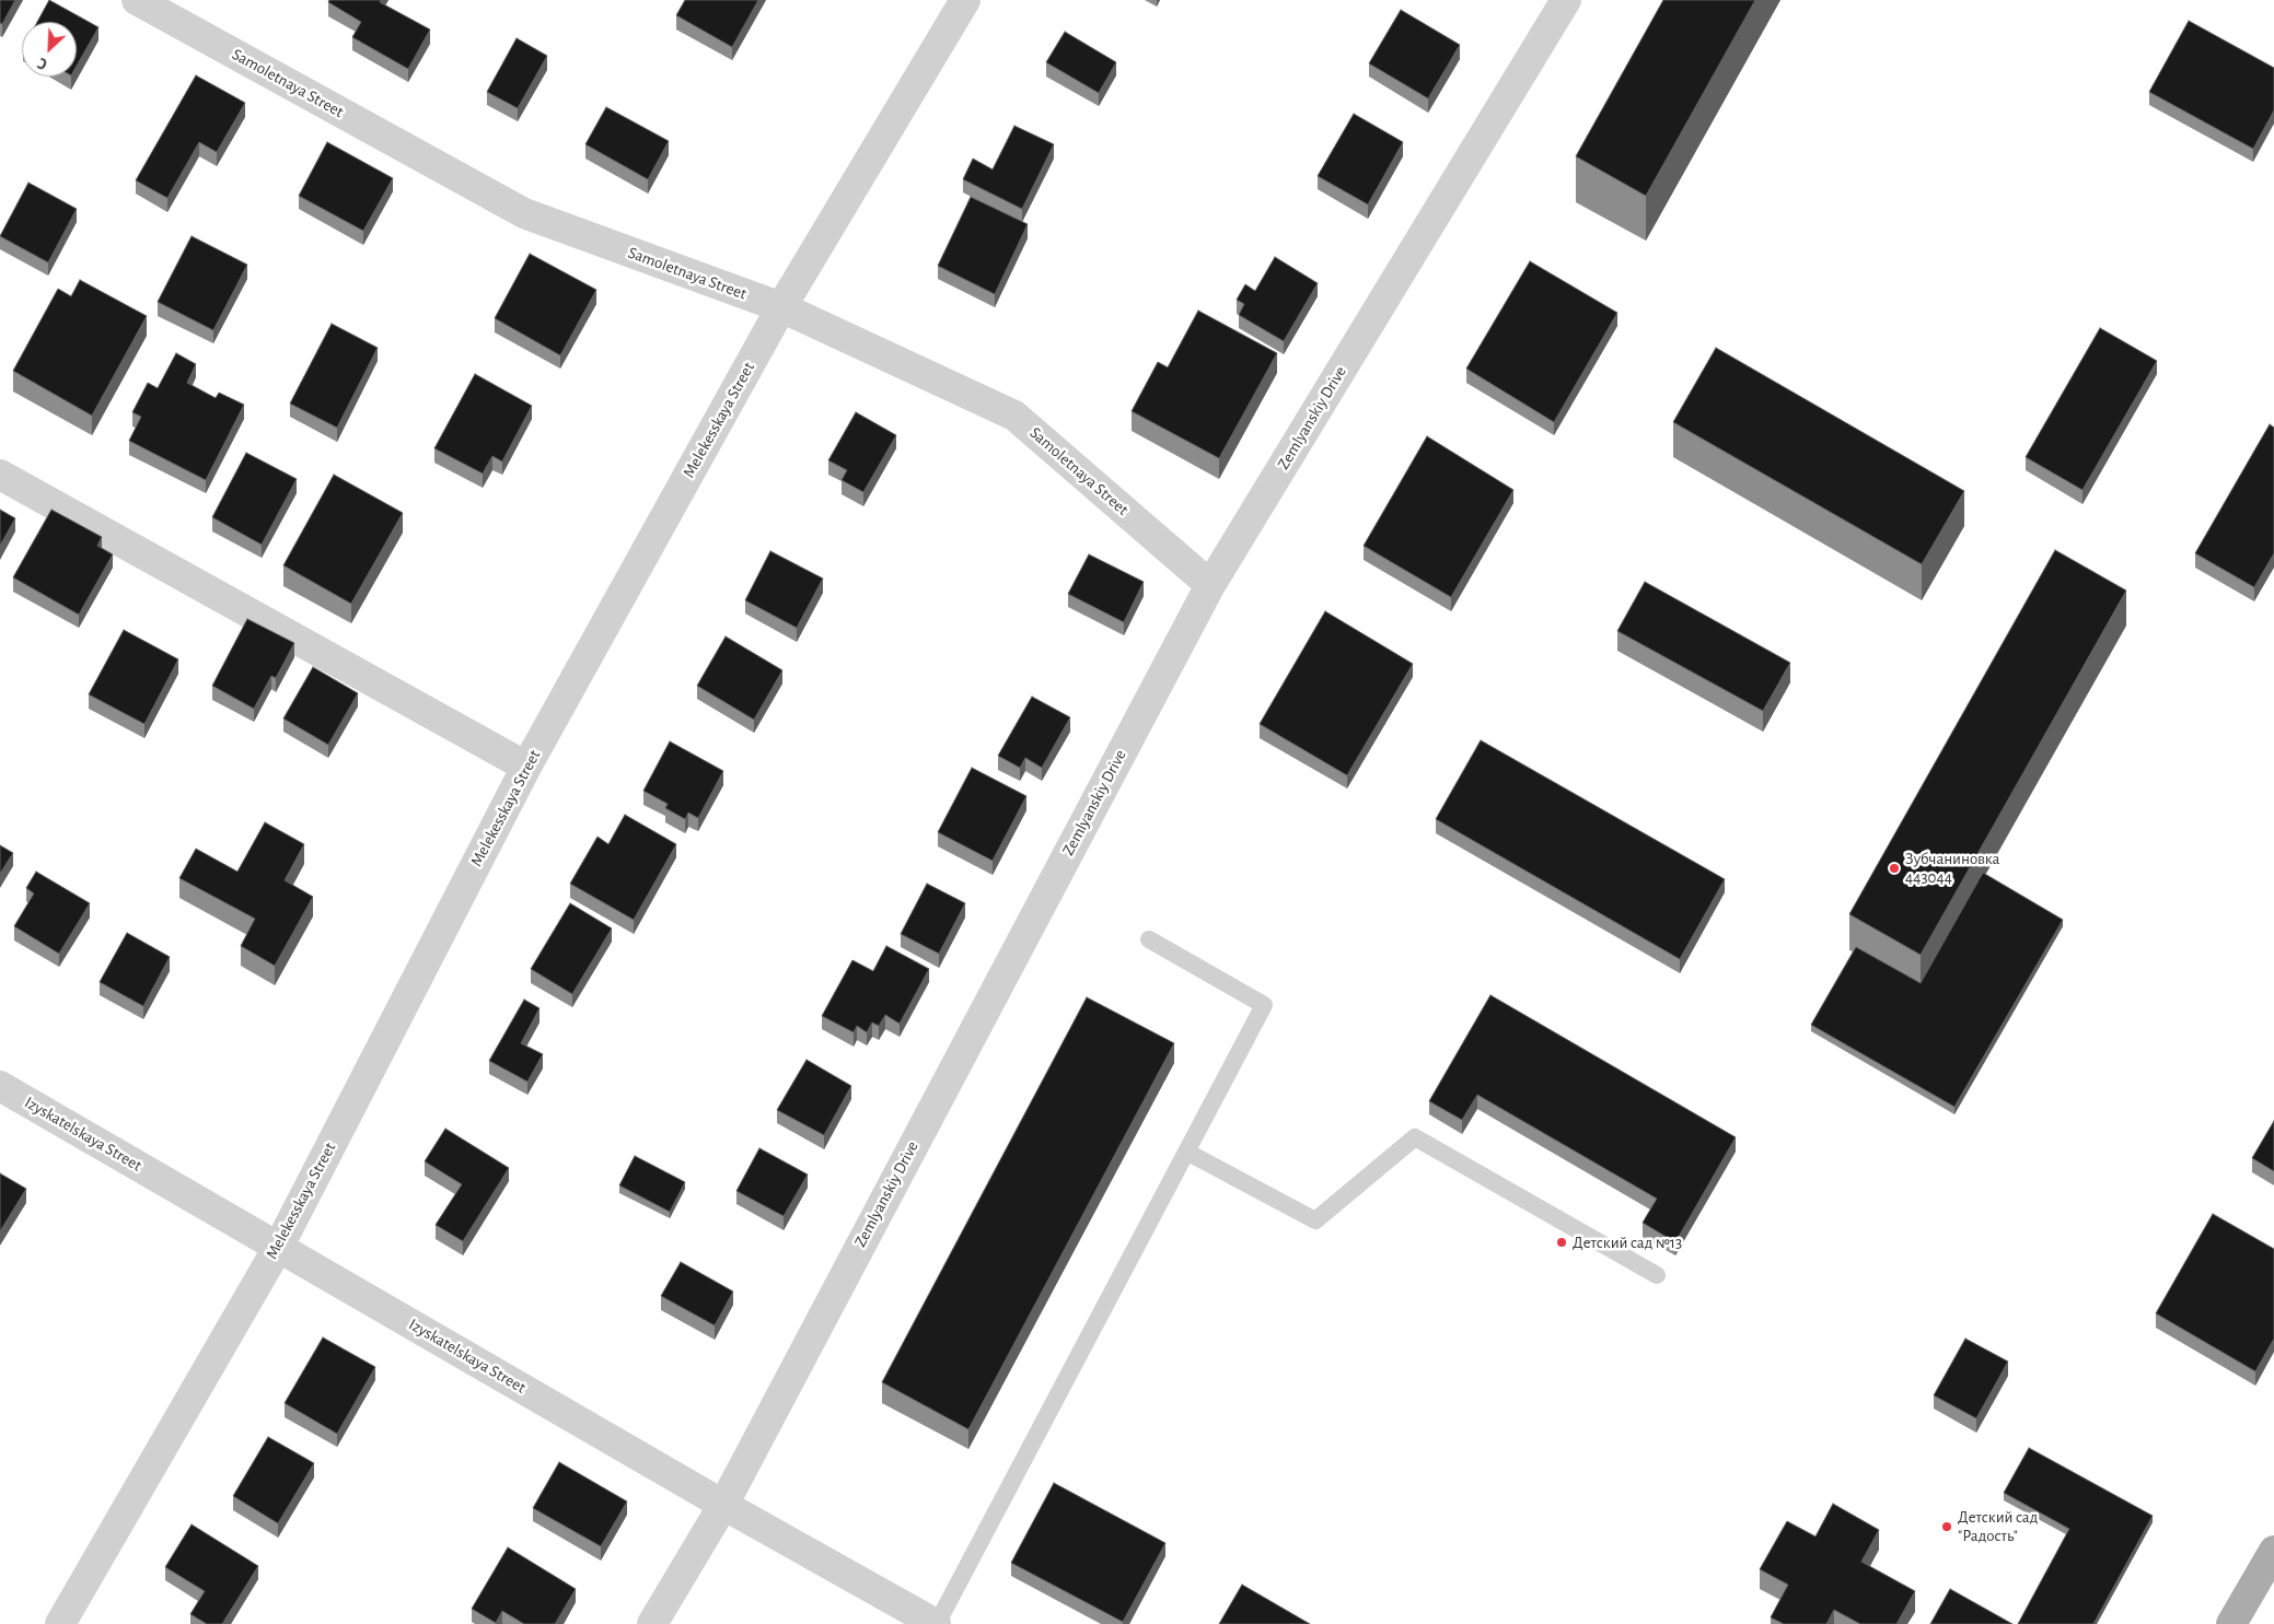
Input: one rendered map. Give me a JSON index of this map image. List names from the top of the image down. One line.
{"streets":{"street":["Samoletnaya Street","Zemlyanskiy Drive","Melekesskaya Street","Izyskatelskaya Street"]},"crossings":[["Samoletnaya Street","Zemlyanskiy Drive"],["Samoletnaya Street","Melekesskaya Street"],["Zemlyanskiy Drive","Izyskatelskaya Street"],["Melekesskaya Street","Izyskatelskaya Street"]],"places":["Зубчаниновка 443044","Детский сад №13","Детский сад \"Радость\""],"north":"bottom left"}
